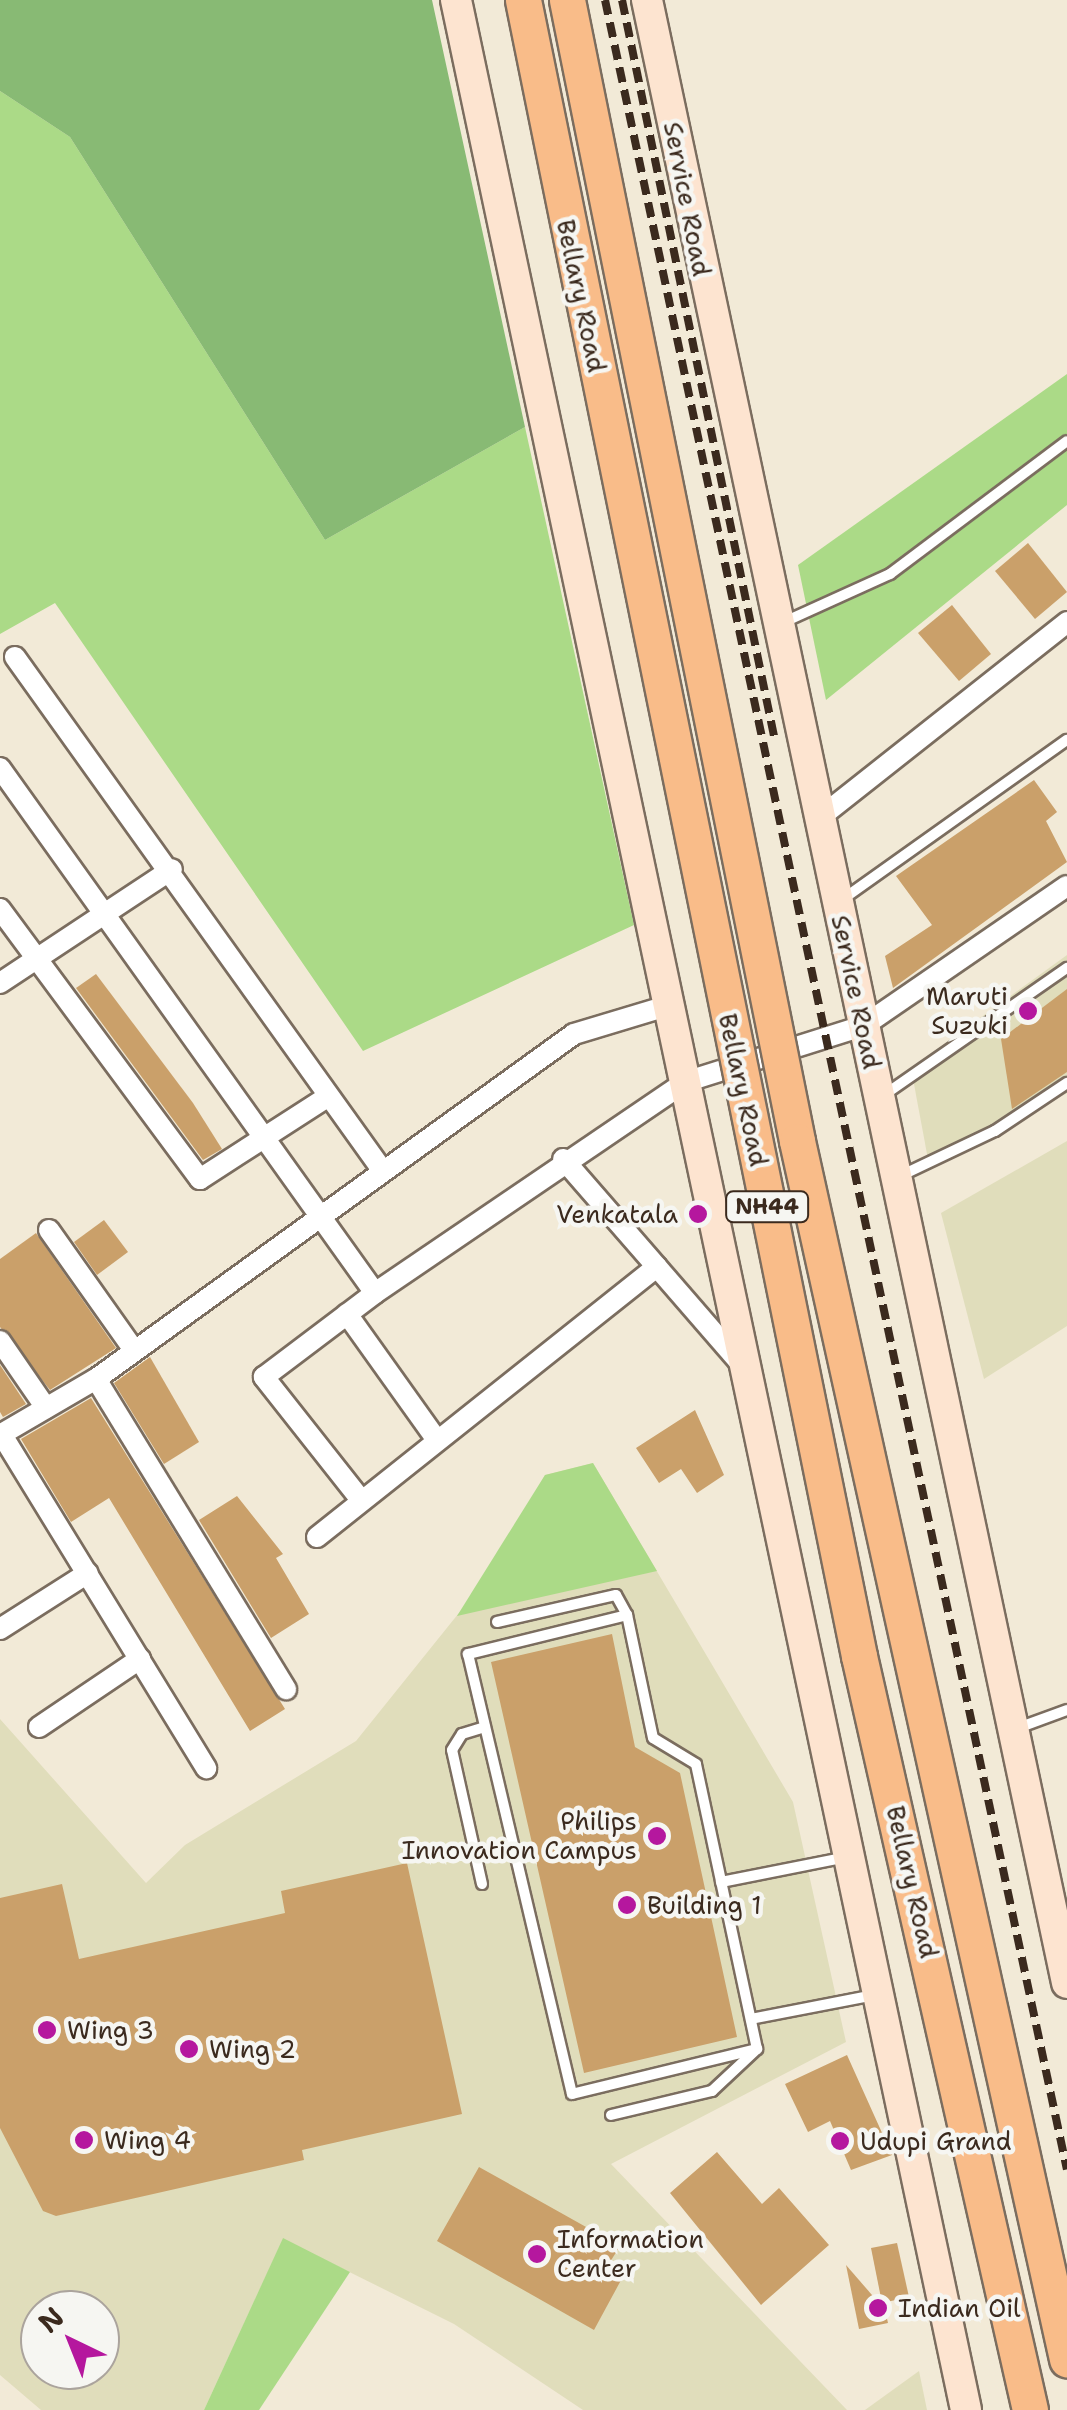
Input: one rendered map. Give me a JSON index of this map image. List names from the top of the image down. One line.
{"streets":{"highway":["Bellary Road","NH44"],"main road":["Service Road"]},"places":["Maruti Suzuki","Venkatala","Philips Innovation Campus","Building 1","Wing 3","Wing 2","Wing 4","Udupi Grand","Information Center","Indian Oil"],"north":"top left"}
